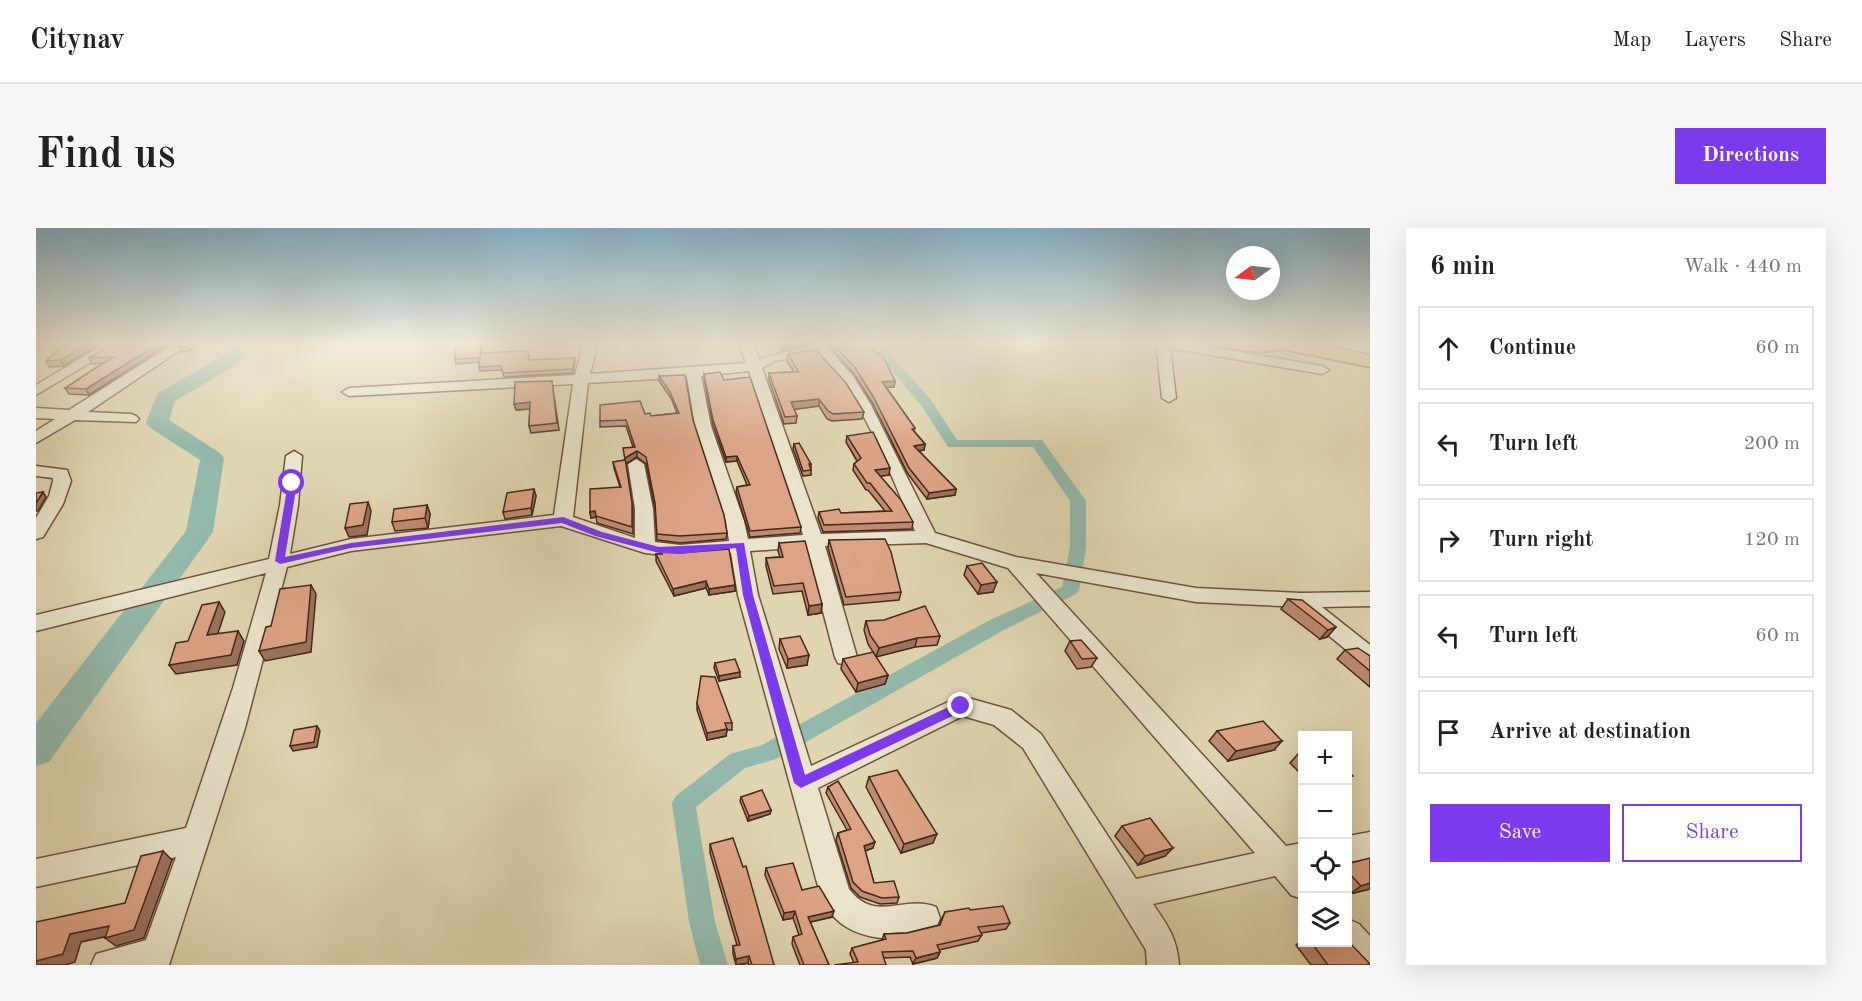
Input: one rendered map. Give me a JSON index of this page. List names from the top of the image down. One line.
{"north":"left","page":{"header":"Citynav","nav":["Map","Layers","Share"],"buttons":["Directions",["Save","Share"]],"title":"Find us","heading":["6 min","Walk · 440 m"],"list":[["Continue","60 m"],["Turn left","200 m"],["Turn right","120 m"],["Turn left","60 m"],"Arrive at destination"],"map_buttons":["+","−"]}}
